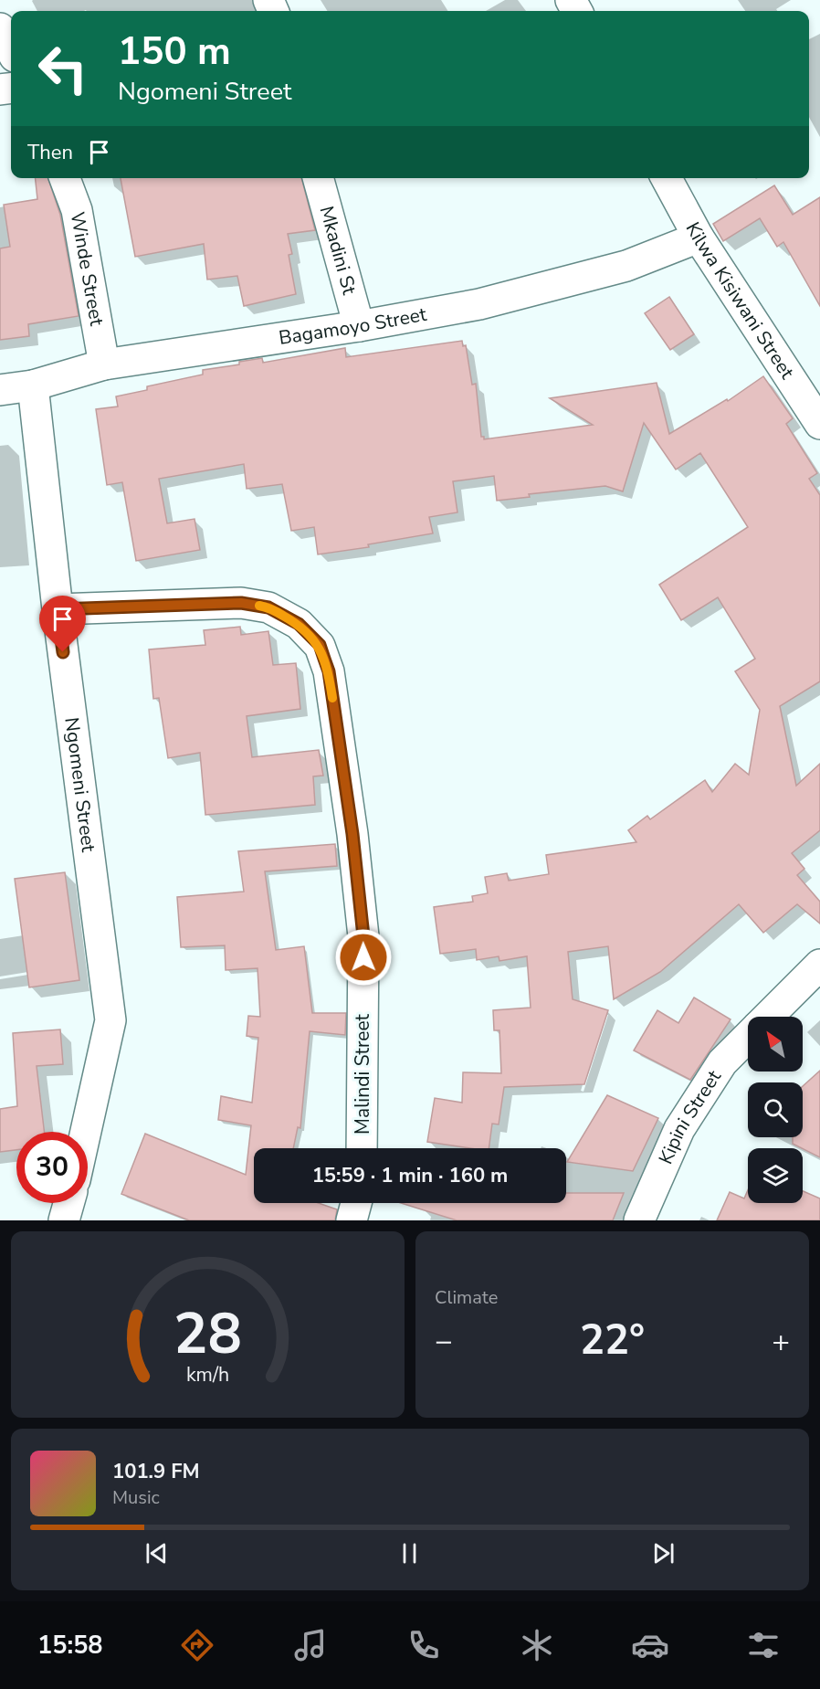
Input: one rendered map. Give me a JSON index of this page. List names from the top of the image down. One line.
{"streets":{"street":["Mkadini St","Winde Street","Kilwa Kisiwani Street","Bagamoyo Street","Ngomeni Street","Malindi Street","Kipini Street"]},"crossings":[["Mkadini St","Bagamoyo Street"],["Winde Street","Bagamoyo Street"],["Kilwa Kisiwani Street","Bagamoyo Street"],["Bagamoyo Street","Ngomeni Street"],["Ngomeni Street","Malindi Street"]],"north":"top left","page":{"turn":["150 m","Ngomeni Street"],"then":"Then","limit":"30","trip":"15:59 · 1 min · 160 m","tile":"Climate","heat":["−","22°","+"],"song":["101.9 FM","Music"],"tabs":"15:58","gauge":["28","km/h"]}}
